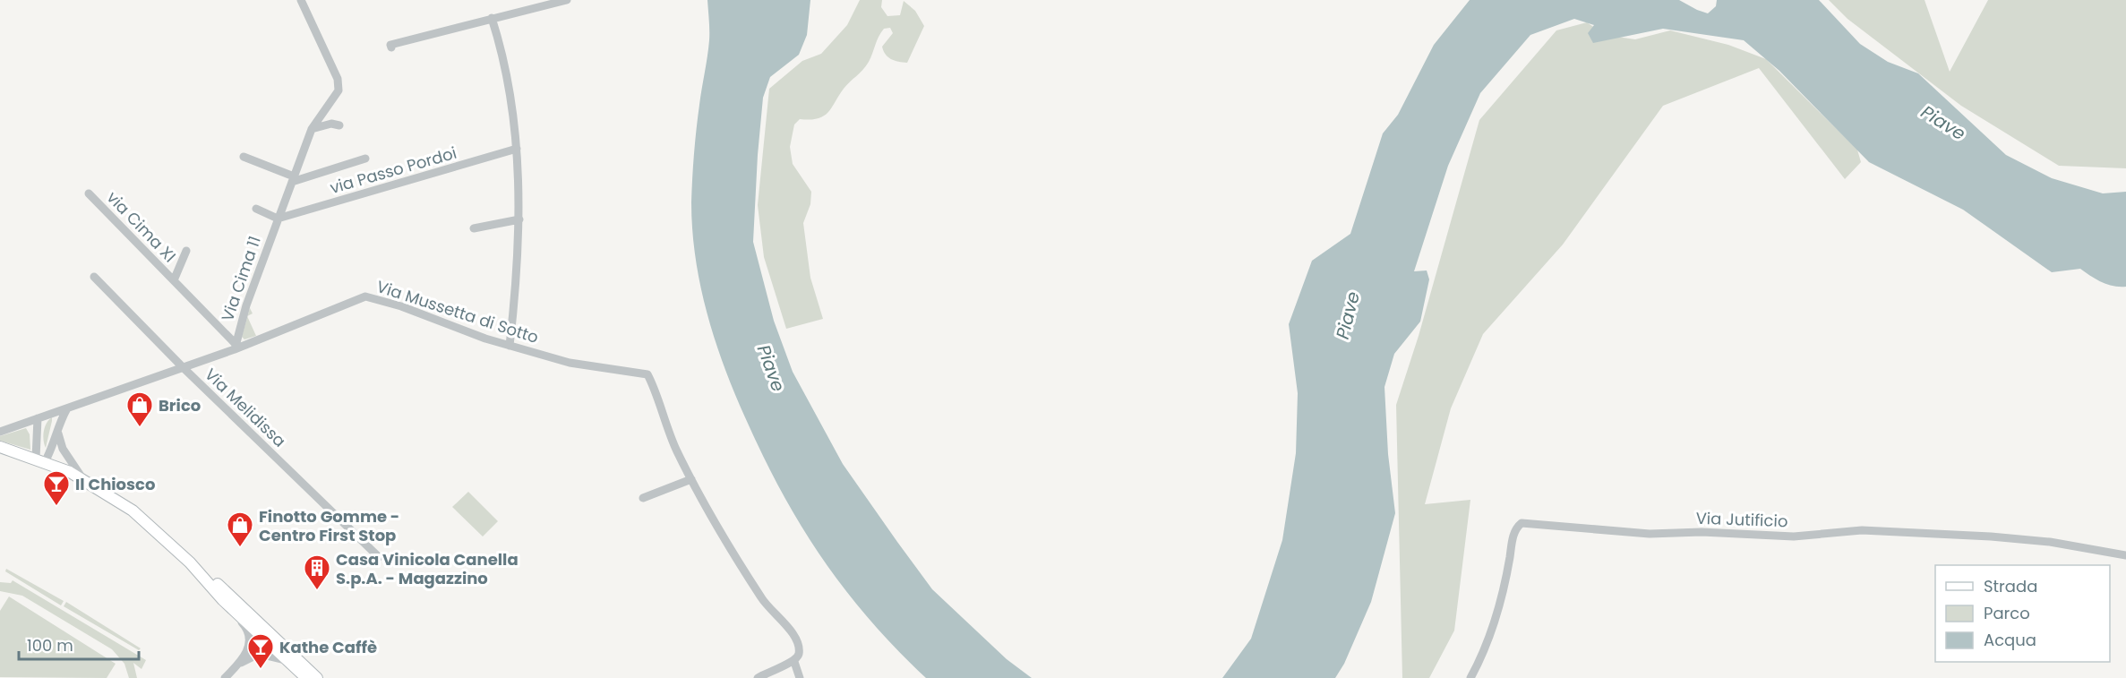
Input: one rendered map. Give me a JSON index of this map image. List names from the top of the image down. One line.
{"streets":{"street":["via Passo Pordoi","via Cima XI","Via Cima 11","Via Mussetta di Sotto","Via Melidissa","Via Jutificio"]},"crossings":[["via Passo Pordoi","Via Cima 11"],["via Cima XI","Via Cima 11"],["via Cima XI","Via Mussetta di Sotto"],["Via Cima 11","Via Mussetta di Sotto"],["Via Mussetta di Sotto","Via Melidissa"]],"water":["Piave"],"places":{"shop":["Brico","Finotto Gomme - Centro First Stop"],"bar":["Il Chiosco","Kathe Caffè"],"building":["Casa Vinicola Canella S.p.A. - Magazzino"]},"legend":["Strada","Parco","Acqua"],"scale_bar":"100 m"}
